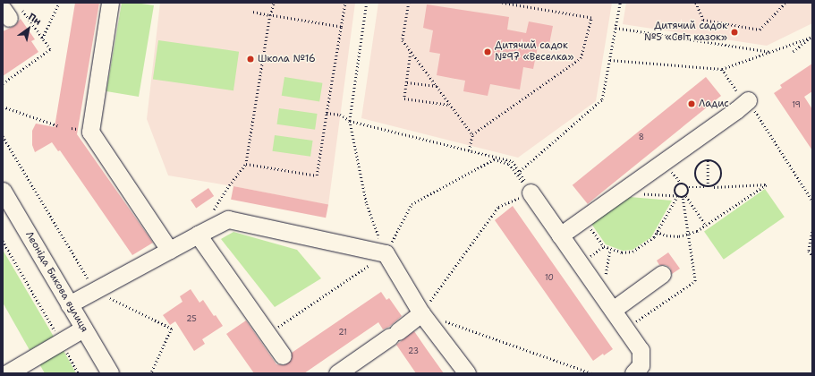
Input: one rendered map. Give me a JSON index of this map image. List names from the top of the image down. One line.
{"streets":{"street":["Леоніда Бикова вулиця"]},"places":["Дитячий садок №5 «Світ казок»","Дитячий садок №97 «Веселка»","Школа №16","Ладис"],"house_numbers":["19","8","10","25","21","23"],"north":"top right"}
